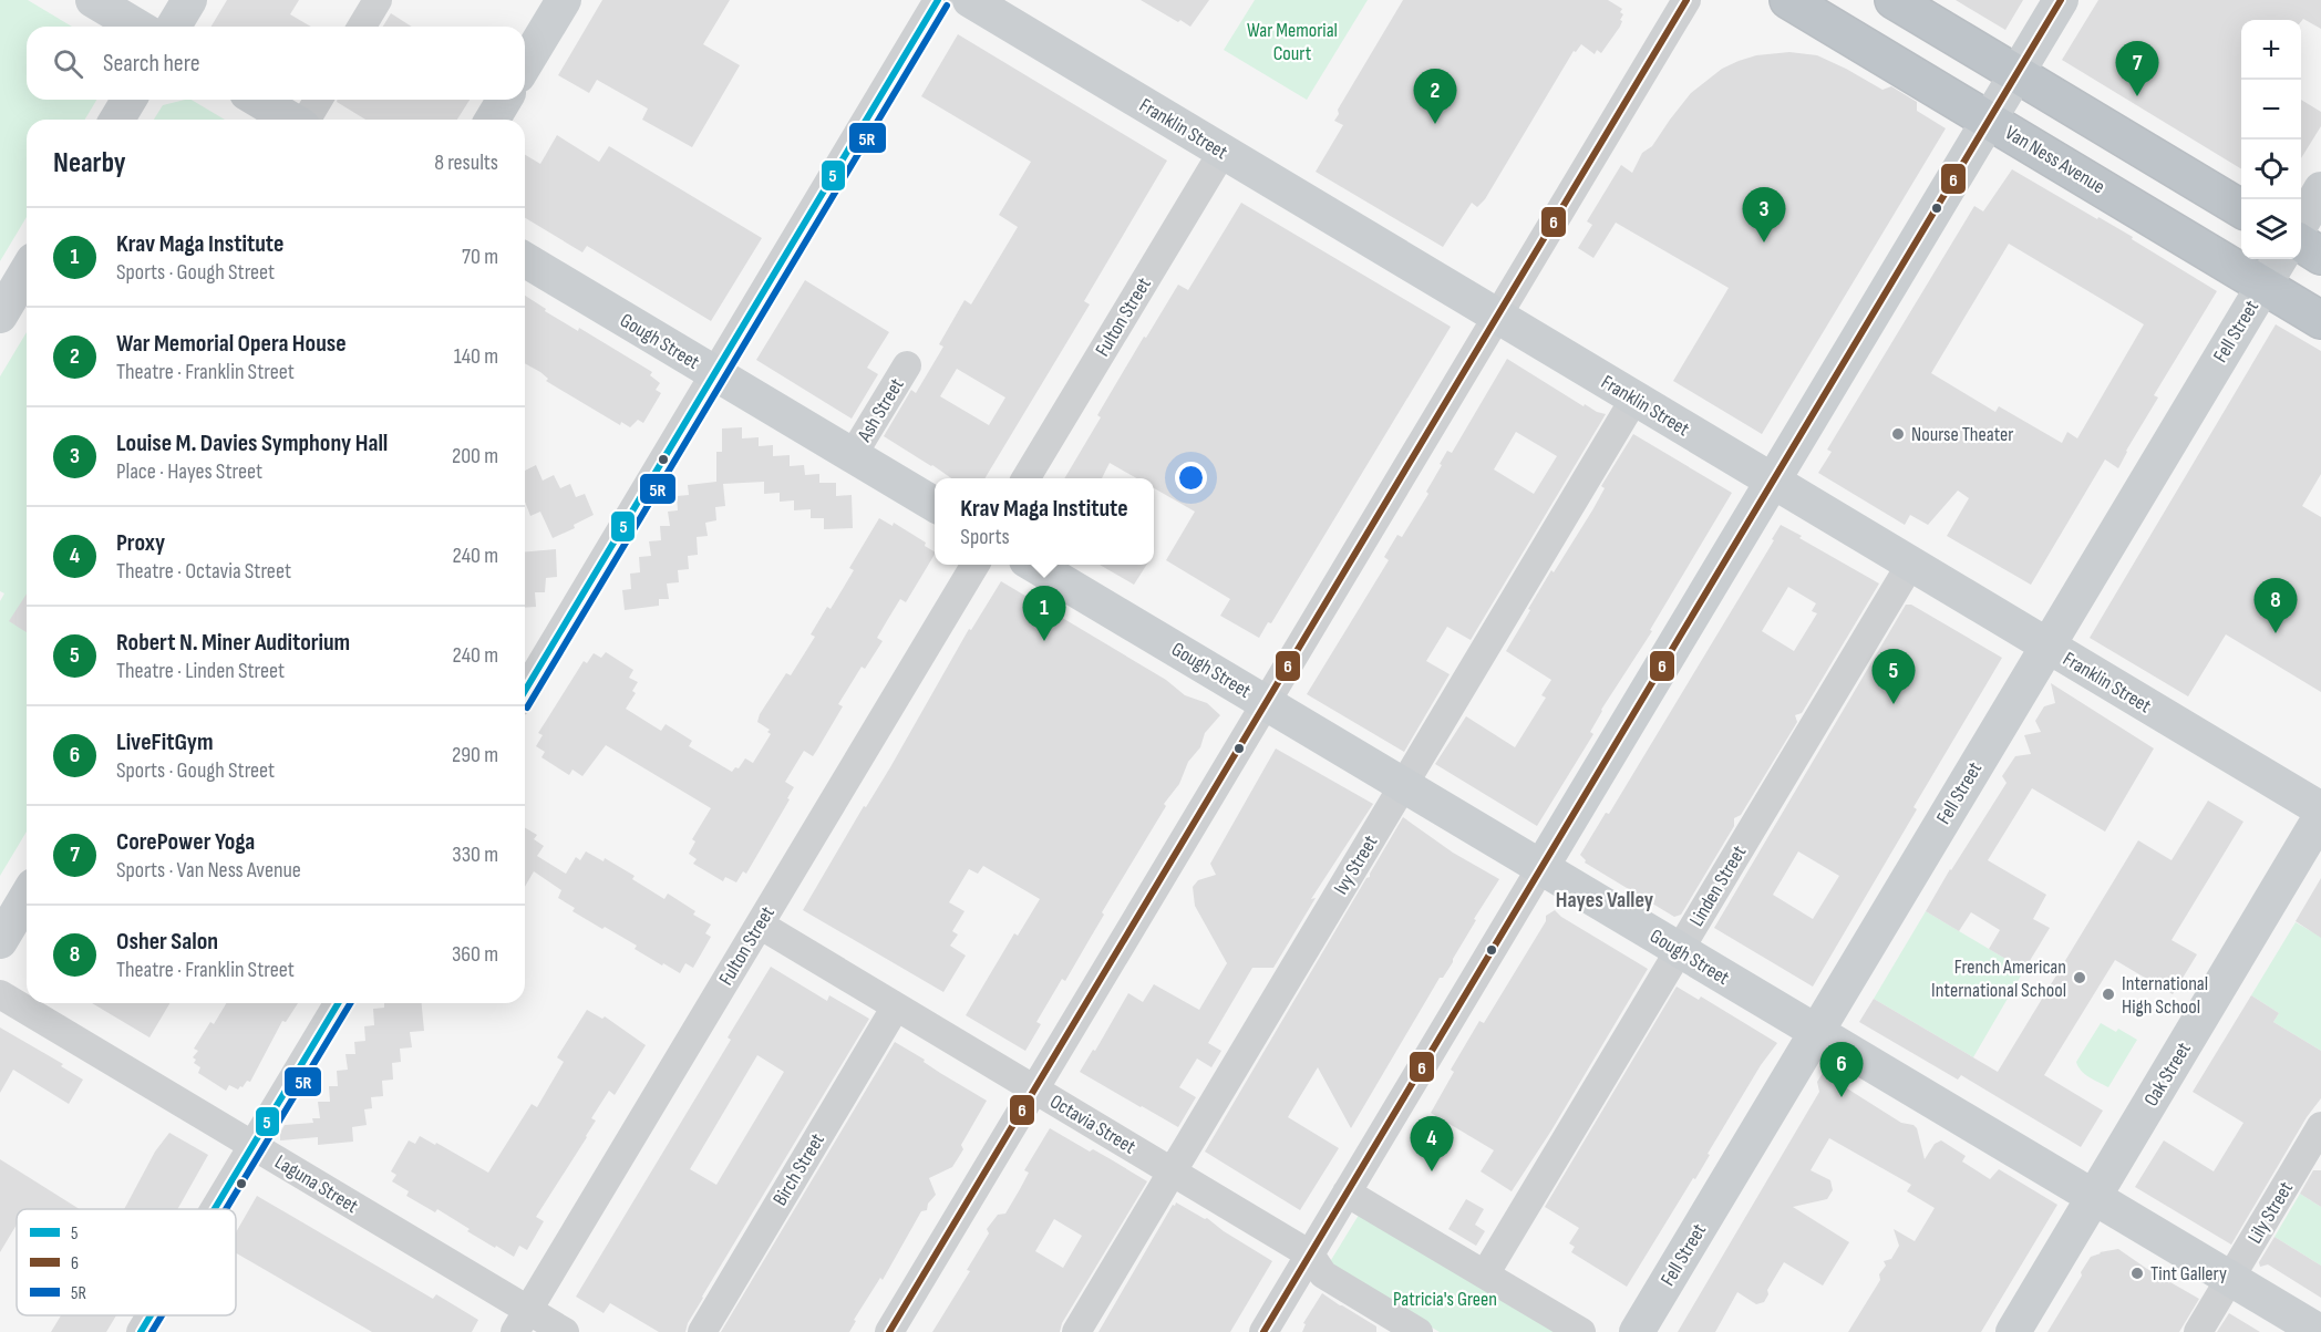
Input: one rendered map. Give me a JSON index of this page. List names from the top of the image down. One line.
{"streets":{"highway":["Van Ness Avenue"],"main road":["Franklin Street","Fell Street","Gough Street","Oak Street"],"street":["Fulton Street","Ash Street","Ivy Street","Linden Street","Octavia Street","Birch Street","Laguna Street","Lily Street"]},"crossings":[["Franklin Street","Fulton Street"],["Franklin Street","Fell Street"],["Franklin Street","Ivy Street"],["Franklin Street","Linden Street"],["Van Ness Avenue","Fell Street"],["Fulton Street","Octavia Street"],["Fulton Street","Laguna Street"],["Fell Street","Gough Street"],["Gough Street","Ash Street"],["Gough Street","Ivy Street"],["Gough Street","Linden Street"],["Gough Street","Oak Street"],["Gough Street","Lily Street"],["Ivy Street","Octavia Street"],["Octavia Street","Birch Street"]],"districts":["Hayes Valley"],"parks":["War Memorial Court","Patricia's Green"],"places":["Nourse Theater","French American International School","International High School","Tint Gallery"],"lines":["transit line 5","transit line 6","transit line 5R"],"legend":["5","6","5R"],"page":{"map_buttons":["+","−"],"search":"Search here","pins":["7","2","3","8","1","5","6","4"],"heading":["Nearby","8 results"],"list":[{"mark":"1","name":"Krav Maga Institute","note":"Sports · Gough Street","value":"70 m"},{"mark":"2","name":"War Memorial Opera House","note":"Theatre · Franklin Street","value":"140 m"},{"mark":"3","name":"Louise M. Davies Symphony Hall","note":"Place · Hayes Street","value":"200 m"},{"mark":"4","name":"Proxy","note":"Theatre · Octavia Street","value":"240 m"},{"mark":"5","name":"Robert N. Miner Auditorium","note":"Theatre · Linden Street","value":"240 m"},{"mark":"6","name":"LiveFitGym","note":"Sports · Gough Street","value":"290 m"},{"mark":"7","name":"CorePower Yoga","note":"Sports · Van Ness Avenue","value":"330 m"},{"mark":"8","name":"Osher Salon","note":"Theatre · Franklin Street","value":"360 m"}],"popup":["Krav Maga Institute","Sports"]}}
